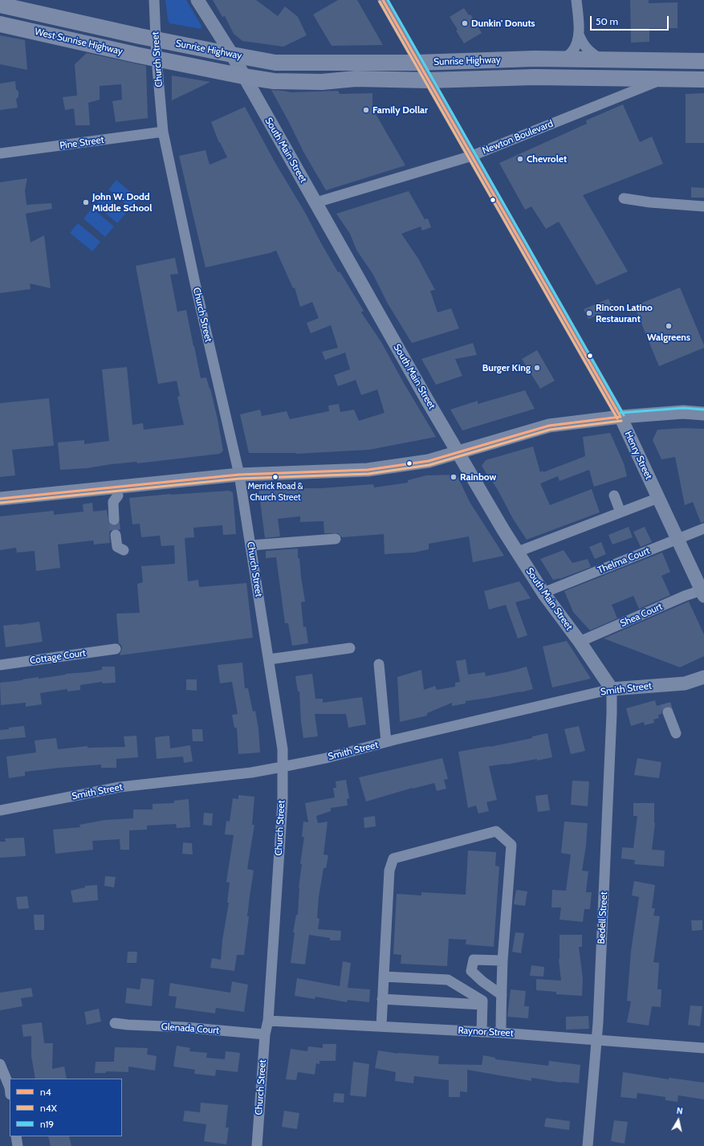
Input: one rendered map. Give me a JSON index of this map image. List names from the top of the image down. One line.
{"streets":{"highway":["West Sunrise Highway","Sunrise Highway"],"main road":["South Main Street","Henry Street","Smith Street"],"street":["Church Street","Newton Boulevard","Pine Street","Thelma Court","Shea Court","Cottage Court","Bedell Street","Glenada Court","Raynor Street"]},"crossings":[["West Sunrise Highway","Sunrise Highway"],["West Sunrise Highway","Church Street"],["Sunrise Highway","Church Street"],["Sunrise Highway","Newton Boulevard"],["Sunrise Highway","South Main Street"],["Sunrise Highway","Henry Street"],["Church Street","Pine Street"],["Church Street","Smith Street"],["Church Street","Glenada Court"],["Church Street","Raynor Street"],["Newton Boulevard","South Main Street"],["Newton Boulevard","Henry Street"],["South Main Street","Thelma Court"],["South Main Street","Shea Court"],["South Main Street","Smith Street"],["South Main Street","Bedell Street"],["Henry Street","Thelma Court"],["Henry Street","Shea Court"],["Smith Street","Bedell Street"],["Bedell Street","Raynor Street"]],"places":["Dunkin' Donuts","Family Dollar","Chevrolet","John W. Dodd Middle School","Rincon Latino Restaurant","Walgreens","Burger King","Merrick Road & Church Street","Rainbow"],"lines":["transit line n4","transit line n19","transit line n4X"],"legend":["n4","n4X","n19"],"scale_bar":"50 m","north":"top"}
